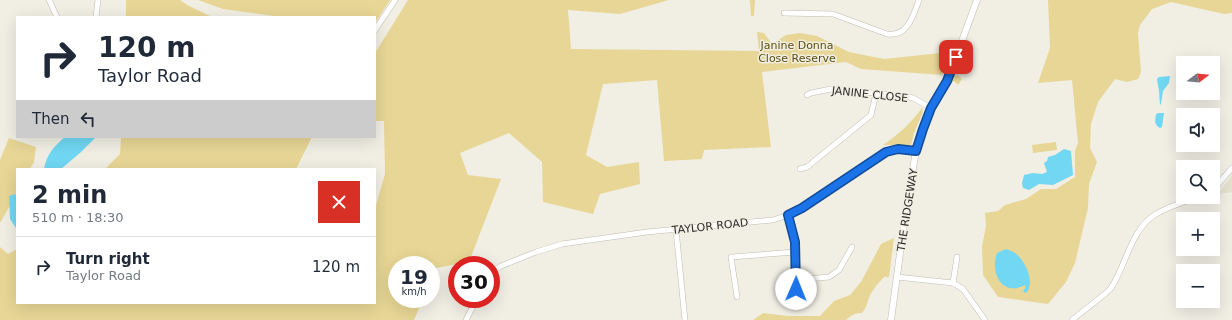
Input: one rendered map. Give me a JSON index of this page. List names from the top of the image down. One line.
{"streets":{"street":["JANINE CLOSE","THE RIDGEWAY","TAYLOR ROAD"]},"crossings":[["JANINE CLOSE","THE RIDGEWAY"],["THE RIDGEWAY","TAYLOR ROAD"]],"parks":["Janine Donna Close Reserve"],"north":"right","page":{"turn":["120 m","Taylor Road"],"map_buttons":["+","−"],"then":"Then","heading":["2 min","510 m · 18:30"],"list":[{"name":"Turn right","note":"Taylor Road","value":"120 m"}],"speed":"19 km/h","limit":"30"}}
